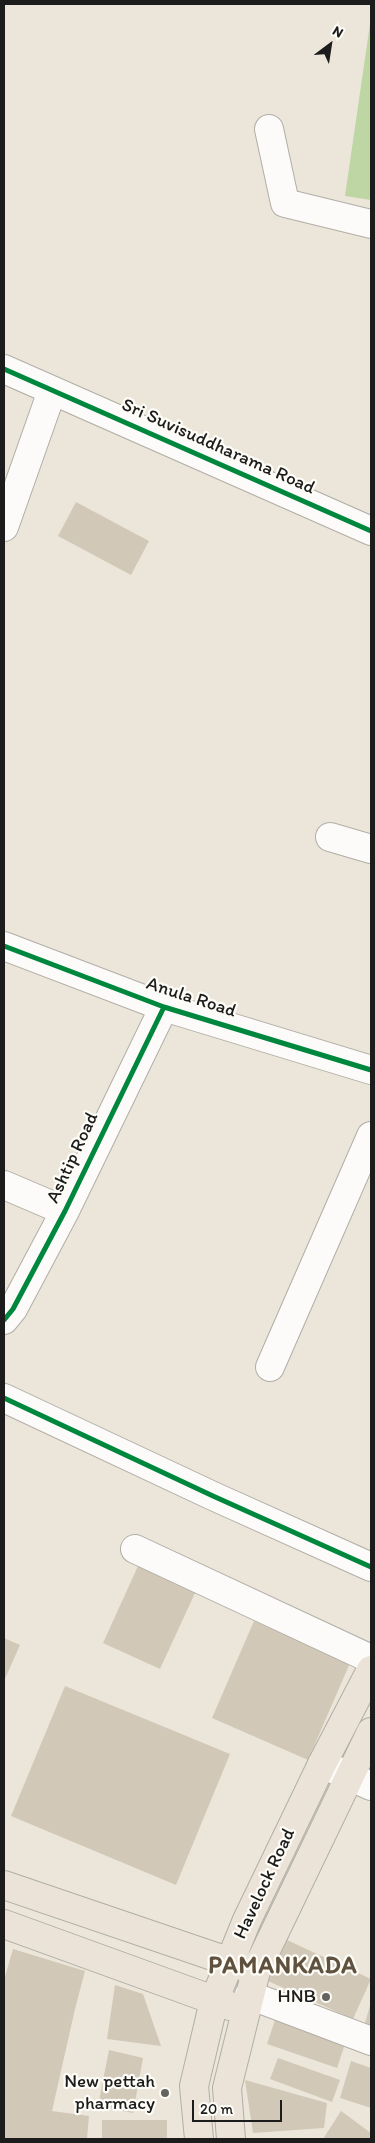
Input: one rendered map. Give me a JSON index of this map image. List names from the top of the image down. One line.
{"streets":{"main road":["Havelock Road"],"street":["Sri Suvisuddharama Road","Anula Road","Ashtip Road"]},"crossings":[["Anula Road","Ashtip Road"]],"districts":["PAMANKADA"],"places":["HNB","New pettah pharmacy"],"scale_bar":"20 m","north":"top right"}
